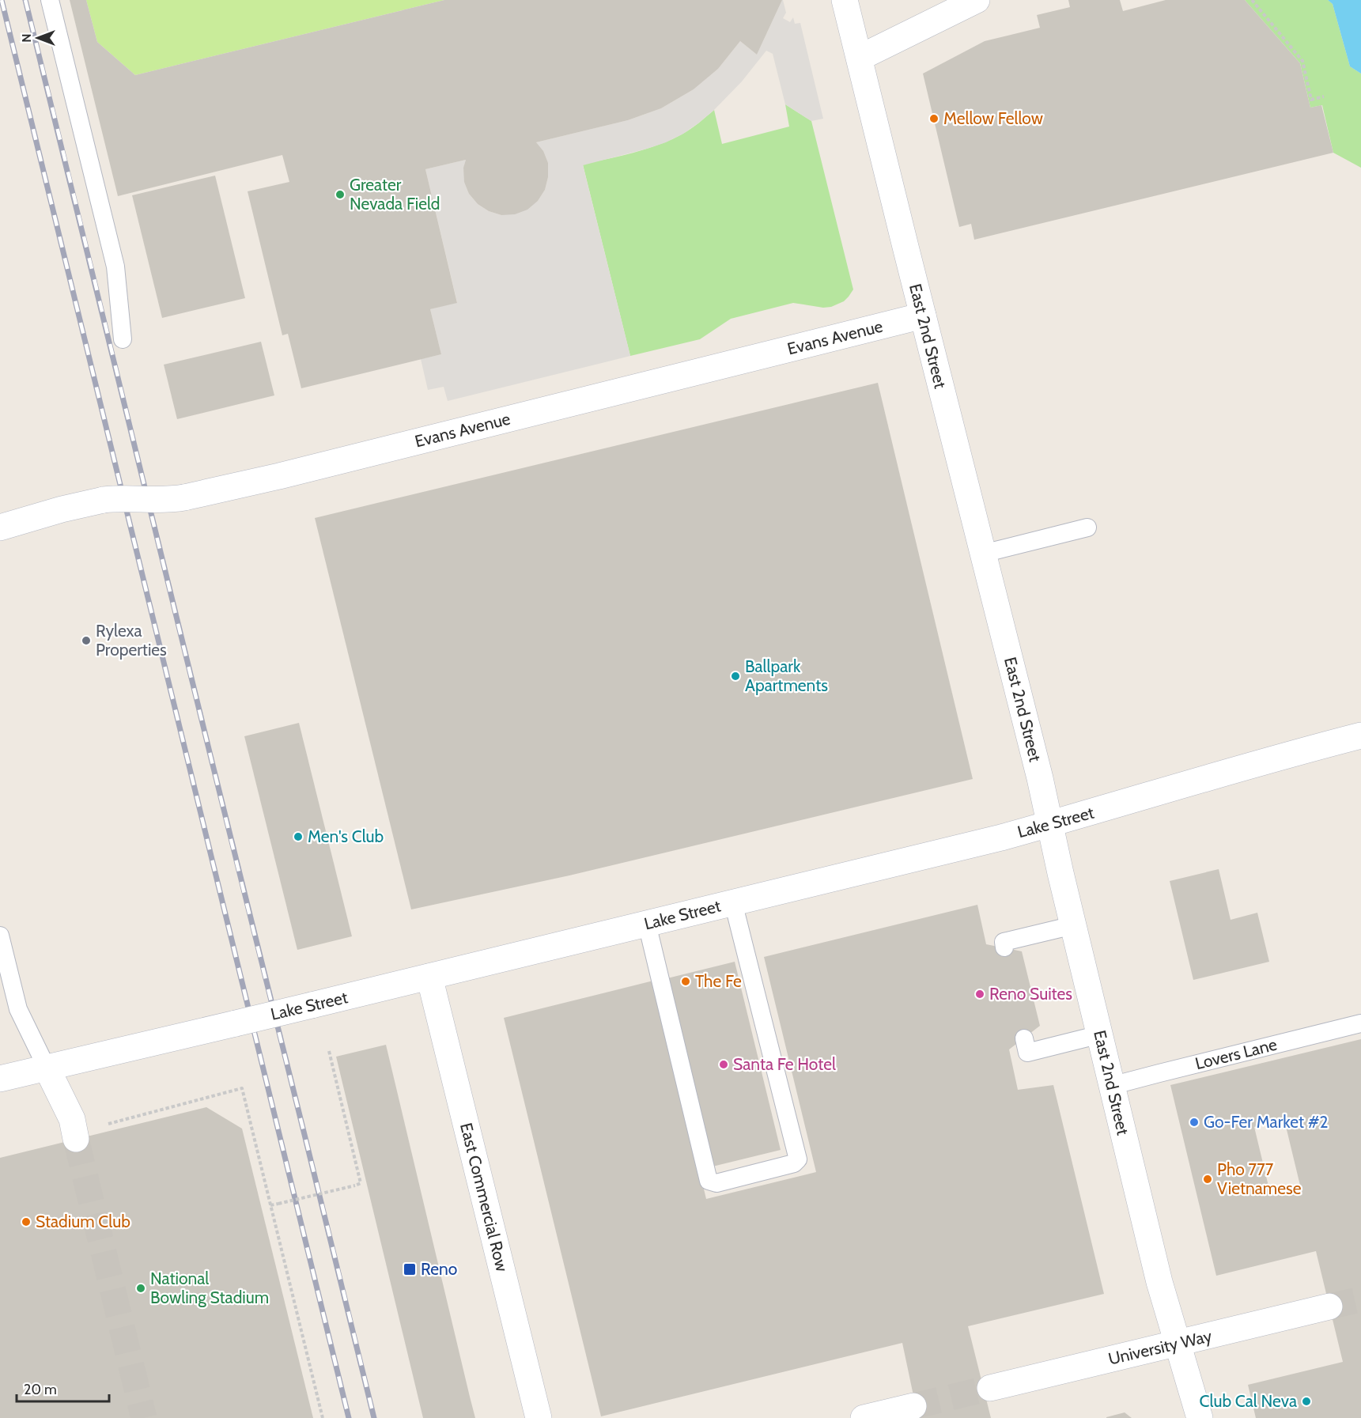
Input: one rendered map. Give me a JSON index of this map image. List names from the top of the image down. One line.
{"streets":{"main road":["East 2nd Street","Evans Avenue","Lake Street","East Commercial Row","University Way"],"lane":["Lovers Lane"]},"crossings":[["East 2nd Street","Evans Avenue"],["East 2nd Street","Lake Street"],["East 2nd Street","Lovers Lane"],["East 2nd Street","University Way"],["Lake Street","East Commercial Row"]],"places":{"other":["Mellow Fellow","Greater Nevada Field","Rylexa Properties","Ballpark Apartments","Men's Club","The Fe","Reno Suites","Santa Fe Hotel","Go-Fer Market #2","Pho 777 Vietnamese","Stadium Club","National Bowling Stadium","Club Cal Neva"],"transit":["Reno"]},"scale_bar":"20 m","north":"left"}
